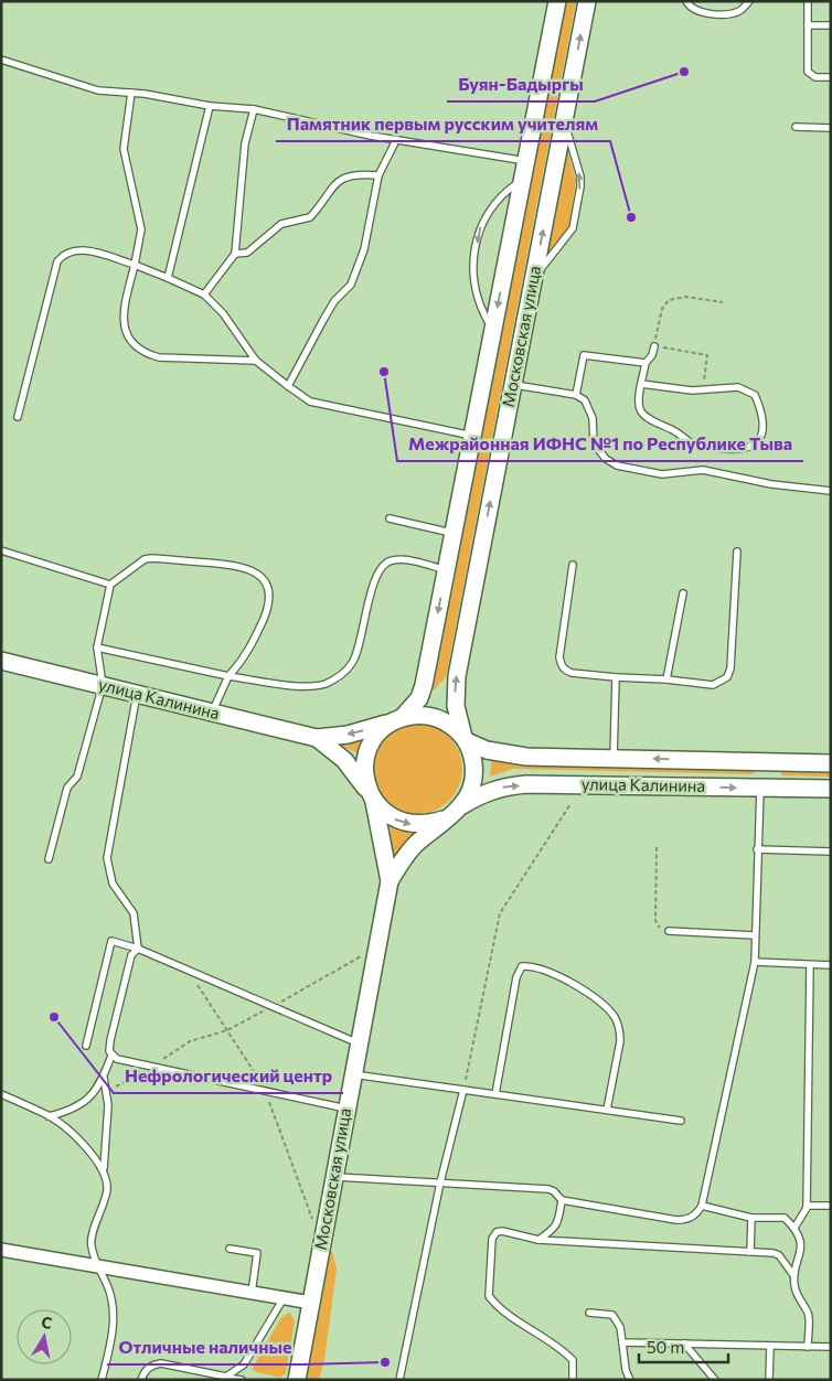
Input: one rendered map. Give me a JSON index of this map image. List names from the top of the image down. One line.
{"streets":{"main road":["Московская улица","улица Калинина"]},"crossings":[["Московская улица","улица Калинина"]],"places":["Буян-Бадыргы","Памятник первым русским учителям","Межрайонная ИФНС №1 по Республике Тыва","Нефрологический центр","Отличные наличные"],"scale_bar":"50 m","north":"top"}
